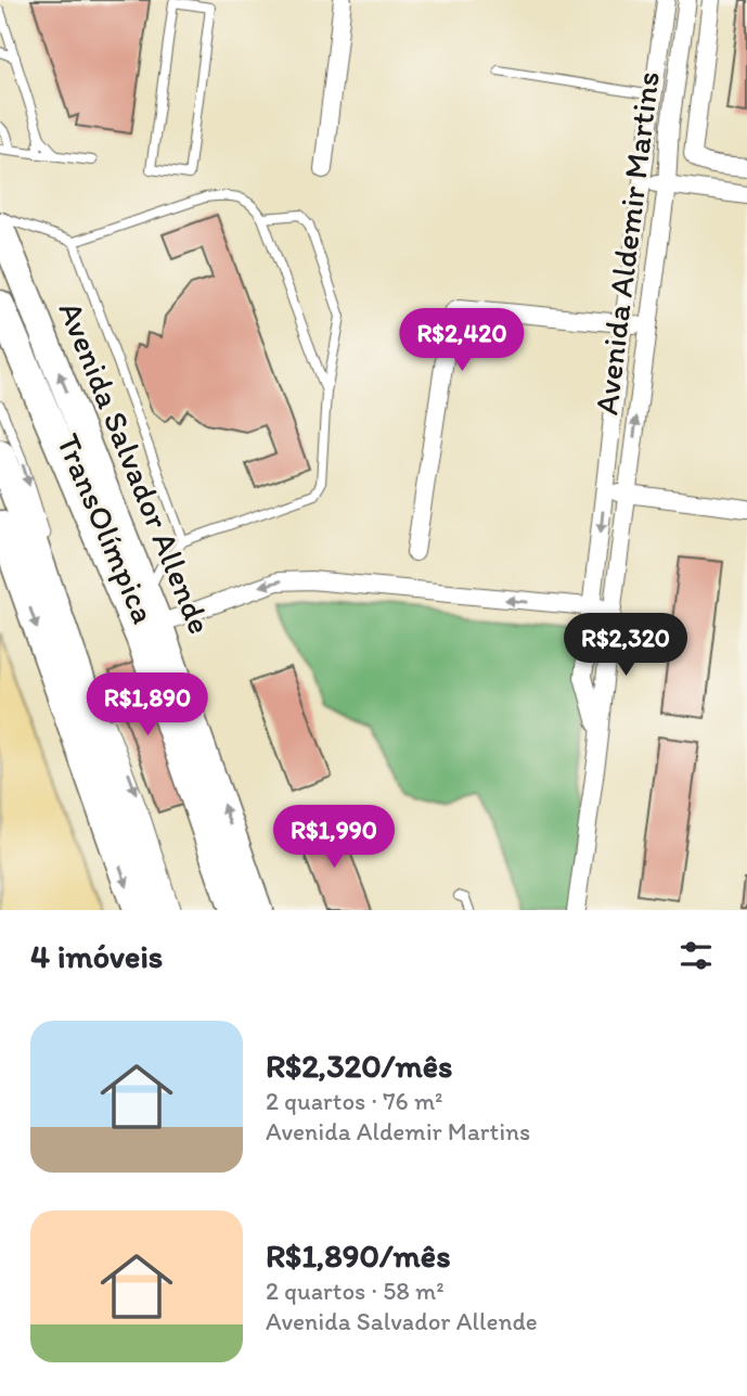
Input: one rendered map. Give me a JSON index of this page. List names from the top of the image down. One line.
{"streets":{"highway":["Avenida Salvador Allende"],"street":["Avenida Aldemir Martins"],"lane":["TransOlímpica"]},"one_way":["TransOlímpica"],"page":{"price":["R$2,420","R$2,320","R$1,890","R$1,990"],"heading":"4 imóveis","list":[{"name":"R$2,320/mês","note":"2 quartos · 76 m² · Avenida Aldemir Martins"},{"name":"R$1,890/mês","note":"2 quartos · 58 m² · Avenida Salvador Allende"}]}}
